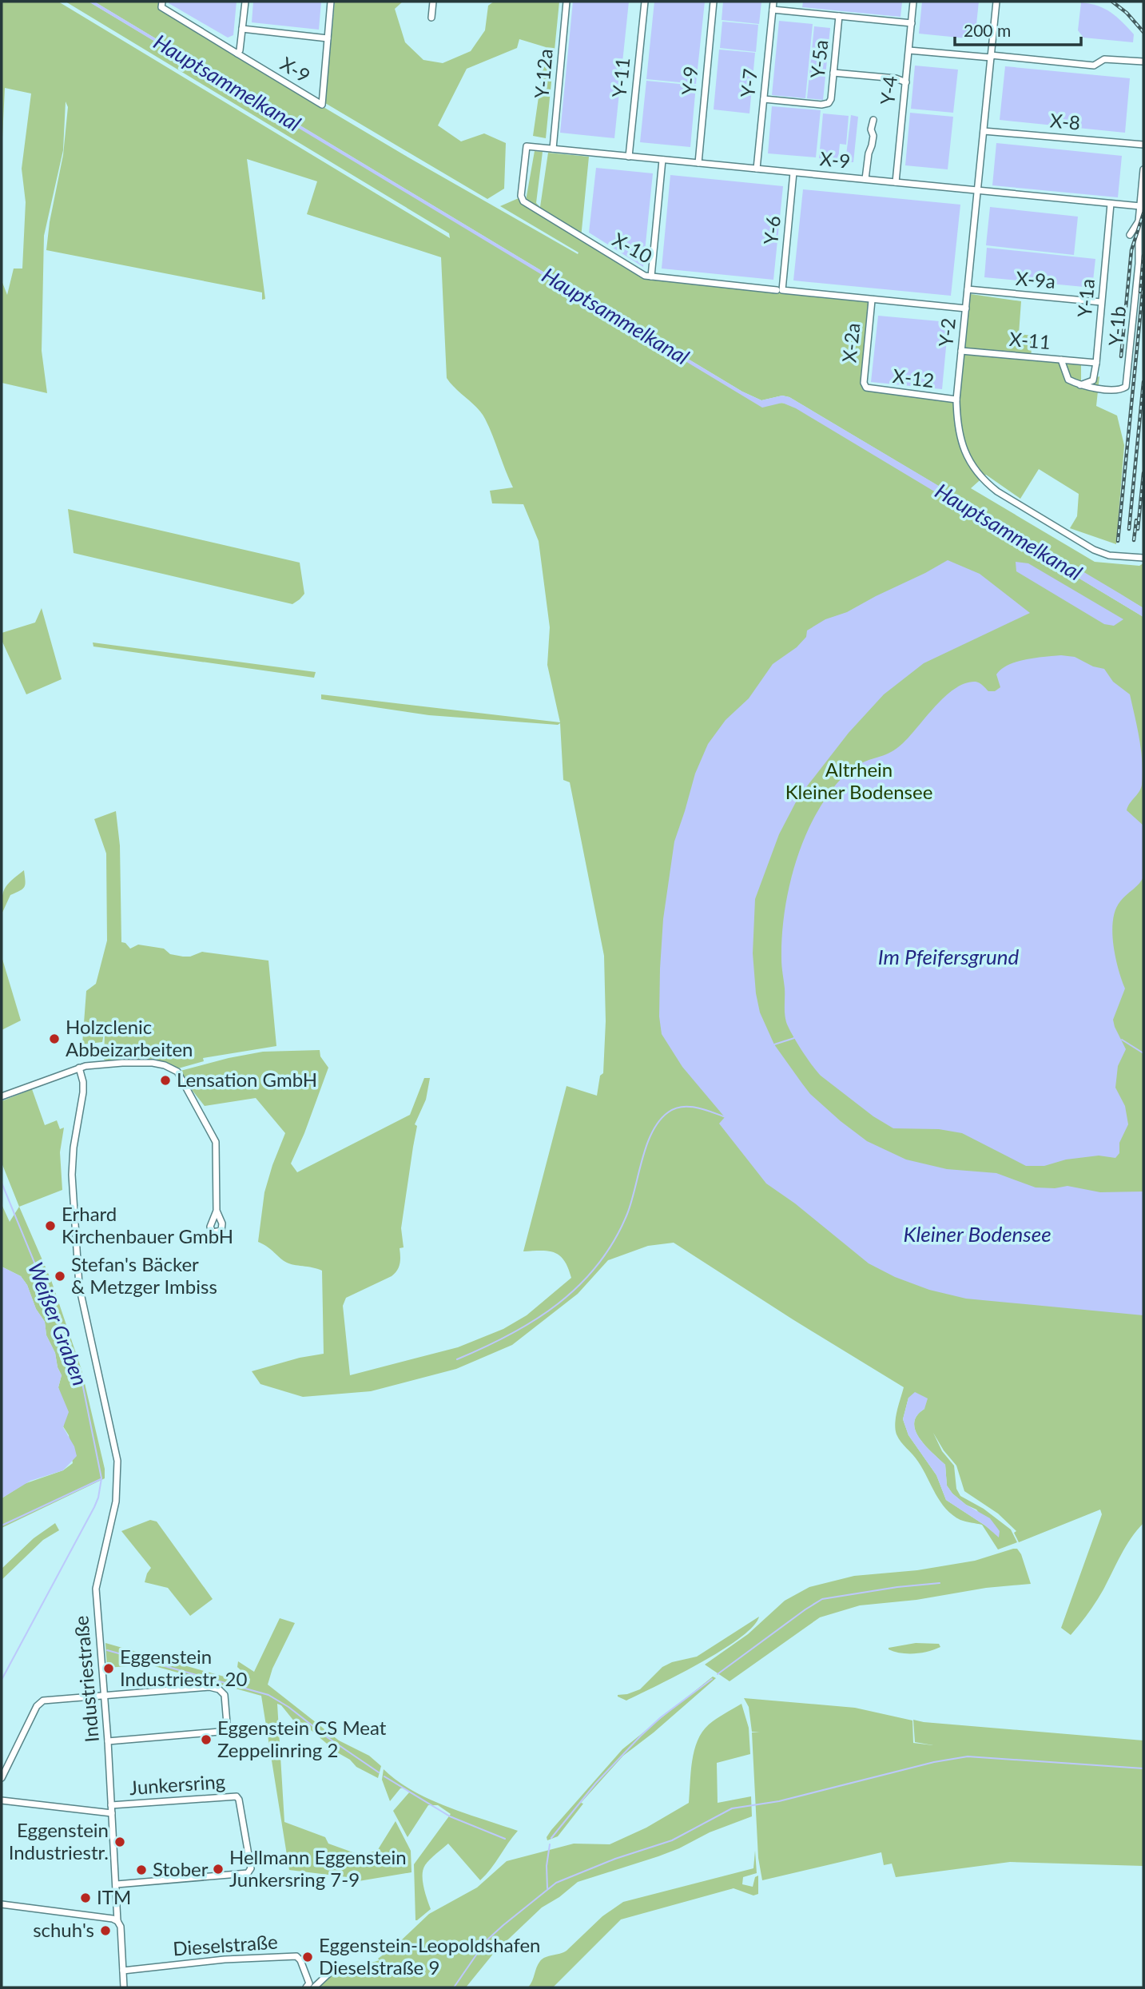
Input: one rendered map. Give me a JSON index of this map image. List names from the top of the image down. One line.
{"streets":{"street":["Y-5a","X-9","Y-12a","Y-11","Y-9","Y-7","Y-4","X-8","Y-6","X-10","X-9a","Y-1a","Y-1b","Y-2","X-11","X-2a","X-12","Industriestraße","Junkersring","Dieselstraße"]},"crossings":[["Y-5a","Y-7"],["X-9","Y-12a"],["X-9","Y-11"],["X-9","Y-9"],["X-9","Y-7"],["X-9","Y-4"],["X-9","Y-6"],["X-9","X-10"],["X-9","Y-1a"],["X-9","Y-1b"],["X-9","Y-2"],["X-8","Y-2"],["Y-6","X-10"],["X-10","Y-2"],["X-10","X-2a"],["X-9a","Y-1a"],["X-9a","Y-2"],["Y-1a","Y-1b"],["Y-1a","X-11"],["Y-2","X-11"],["Y-2","X-12"],["X-2a","X-12"],["Industriestraße","Junkersring"],["Industriestraße","Dieselstraße"]],"water":["Hauptsammelkanal","Im Pfeifersgrund","Kleiner Bodensee","Weißer Graben"],"parks":["Altrhein Kleiner Bodensee"],"places":["Holzclenic Abbeizarbeiten","Lensation GmbH","Erhard Kirchenbauer GmbH","Stefan's Bäcker & Metzger Imbiss","Eggenstein Industriestr. 20","Eggenstein CS Meat Zeppelinring 2","Eggenstein Industriestr.","Hellmann Eggenstein Junkersring 7-9","Stober","ITM","schuh's","Eggenstein-Leopoldshafen Dieselstraße 9"],"scale_bar":"200 m"}
